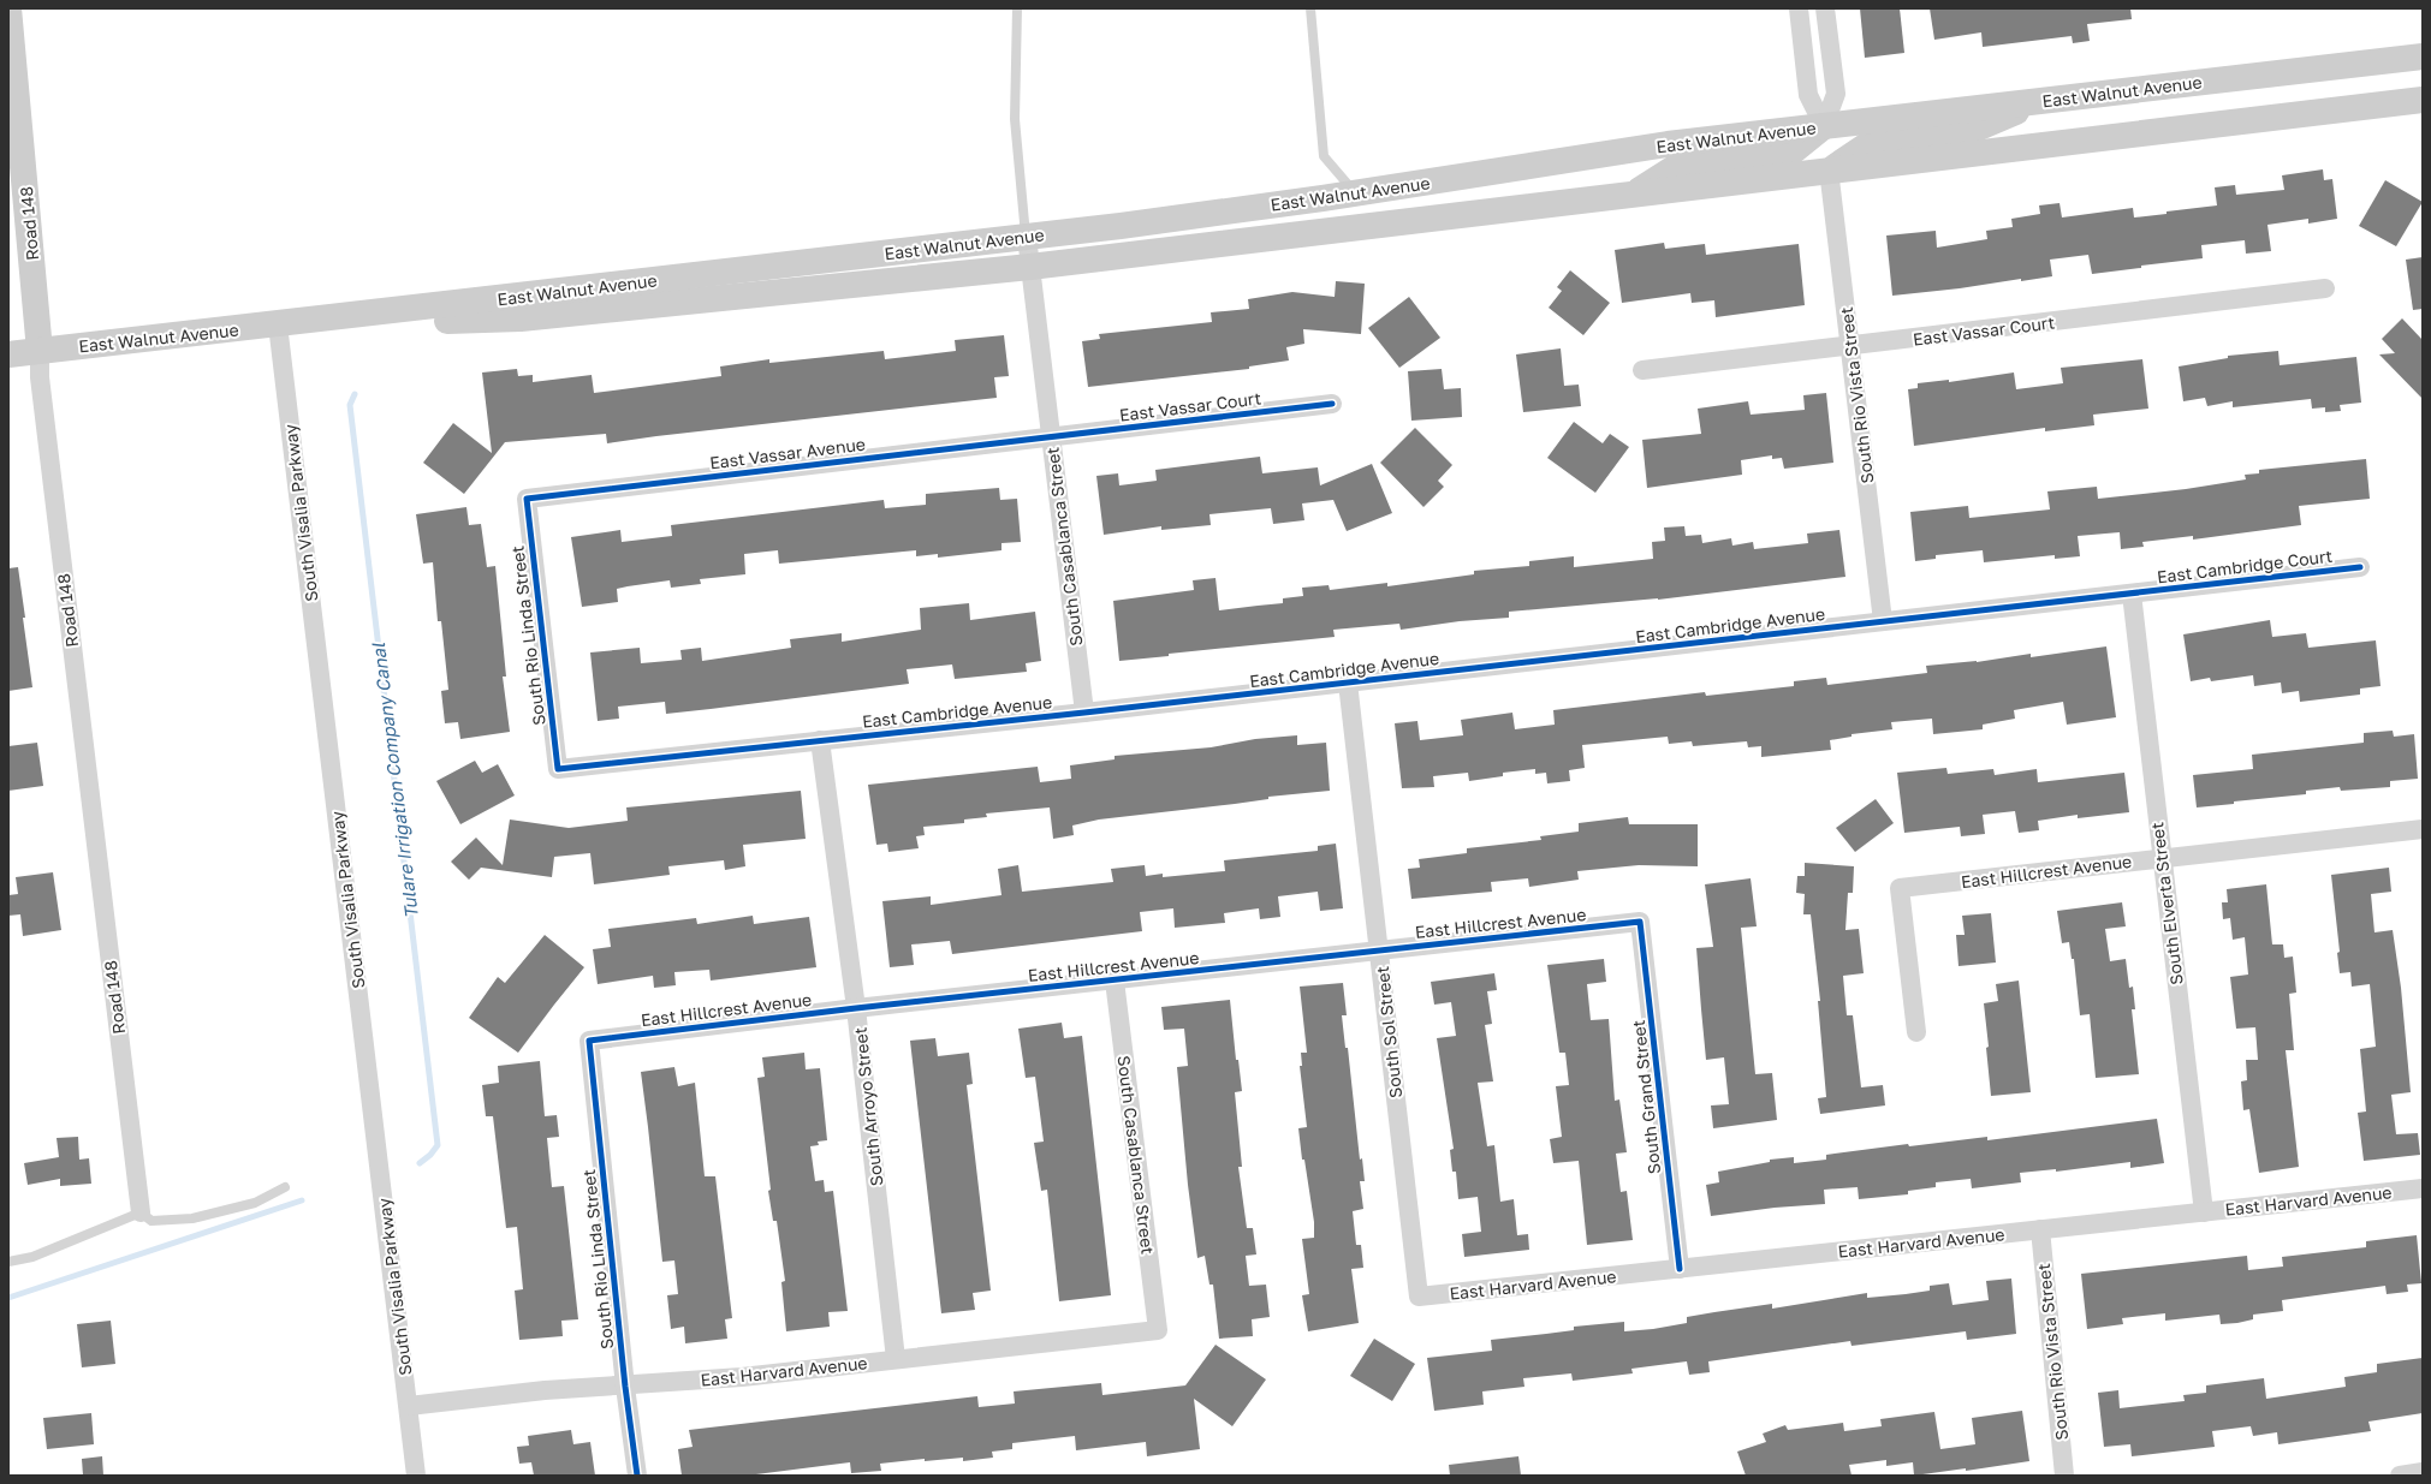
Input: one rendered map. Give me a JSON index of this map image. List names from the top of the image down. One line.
{"streets":{"main road":["East Walnut Avenue","Road 148"],"street":["East Vassar Court","South Rio Vista Street","East Vassar Avenue","South Visalia Parkway","South Casablanca Street","East Cambridge Court","East Cambridge Avenue","South Rio Linda Street","East Hillcrest Avenue","South Elverta Street","South Sol Street","South Grand Street","South Arroyo Street","East Harvard Avenue"]},"crossings":[["East Walnut Avenue","Road 148"],["East Walnut Avenue","South Rio Vista Street"],["East Walnut Avenue","South Visalia Parkway"],["East Walnut Avenue","South Casablanca Street"],["East Vassar Court","South Rio Vista Street"],["East Vassar Court","East Vassar Avenue"],["East Vassar Court","South Casablanca Street"],["South Rio Vista Street","East Cambridge Avenue"],["South Rio Vista Street","East Harvard Avenue"],["East Vassar Avenue","South Casablanca Street"],["East Vassar Avenue","South Rio Linda Street"],["South Visalia Parkway","East Harvard Avenue"],["South Casablanca Street","East Cambridge Avenue"],["South Casablanca Street","East Hillcrest Avenue"],["South Casablanca Street","East Harvard Avenue"],["East Cambridge Court","East Cambridge Avenue"],["East Cambridge Court","South Elverta Street"],["East Cambridge Avenue","South Rio Linda Street"],["East Cambridge Avenue","South Elverta Street"],["East Cambridge Avenue","South Sol Street"],["East Cambridge Avenue","South Arroyo Street"],["South Rio Linda Street","East Hillcrest Avenue"],["South Rio Linda Street","East Harvard Avenue"],["East Hillcrest Avenue","South Elverta Street"],["East Hillcrest Avenue","South Sol Street"],["East Hillcrest Avenue","South Grand Street"],["East Hillcrest Avenue","South Arroyo Street"],["South Elverta Street","East Harvard Avenue"],["South Sol Street","East Harvard Avenue"],["South Grand Street","East Harvard Avenue"],["South Arroyo Street","East Harvard Avenue"]],"water":["Tulare Irrigation Company Canal"]}
